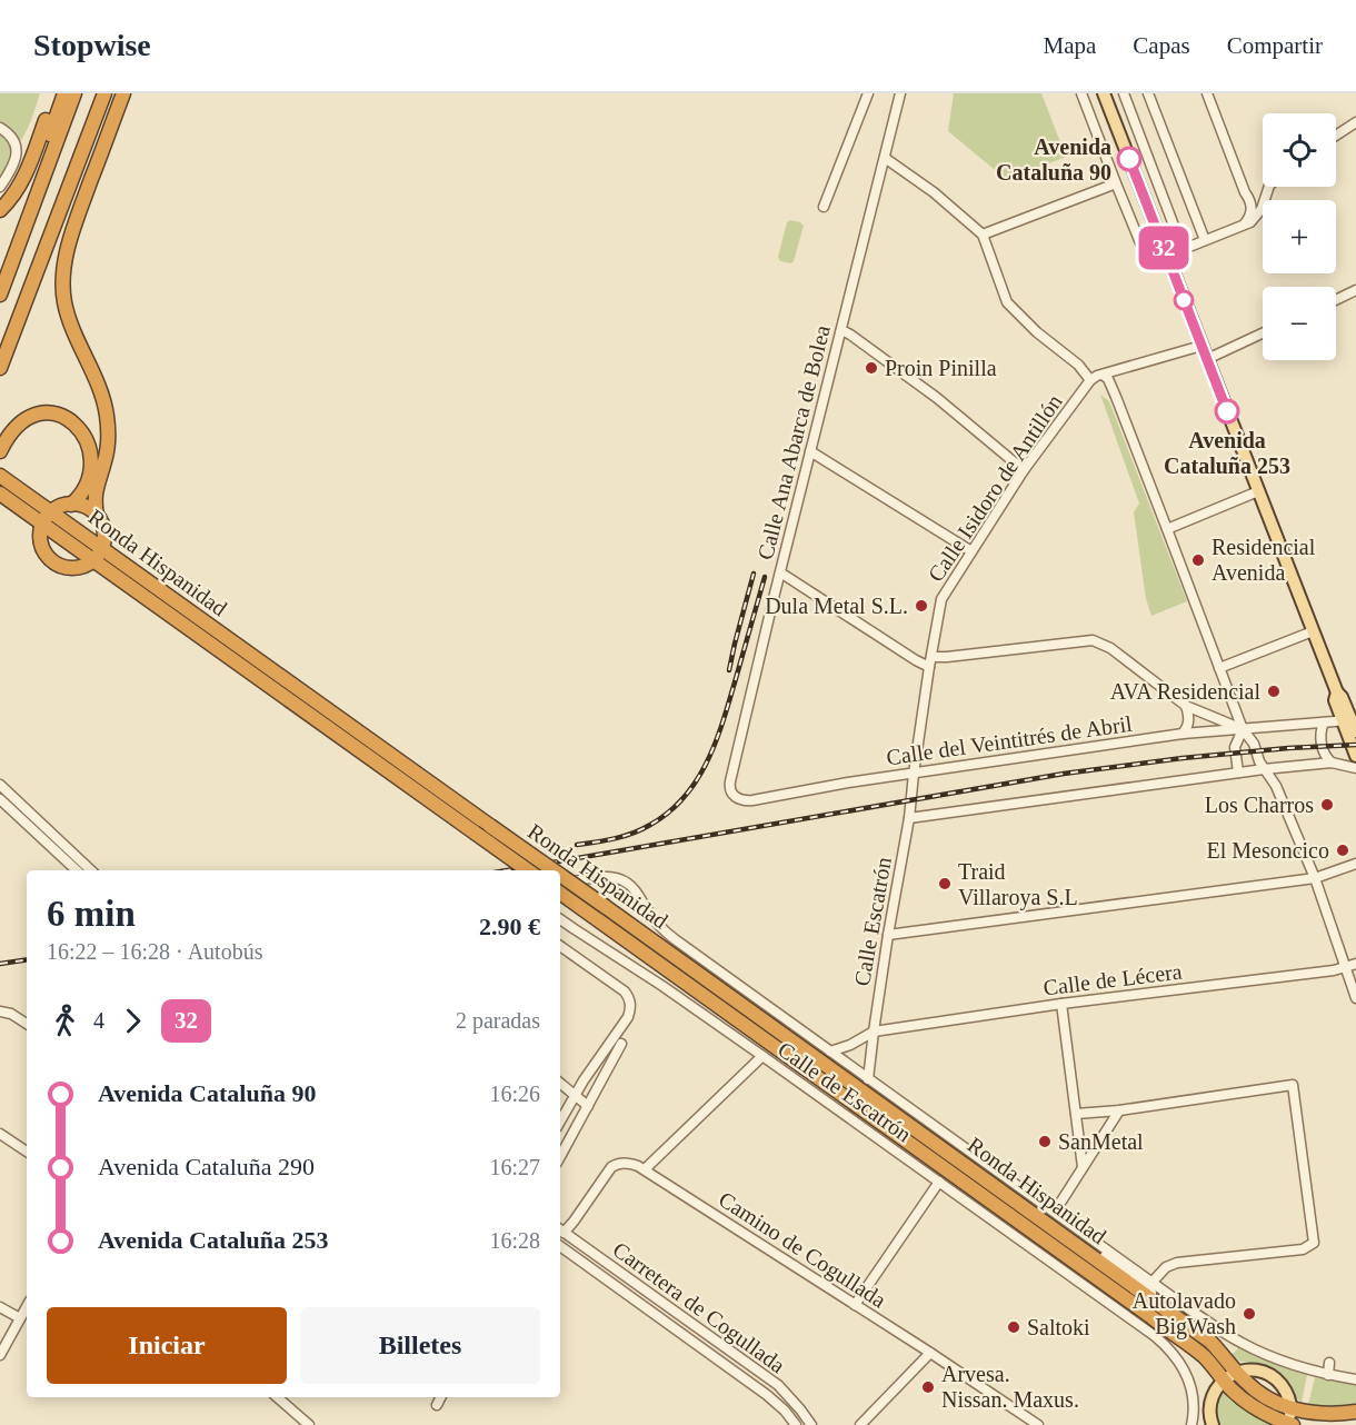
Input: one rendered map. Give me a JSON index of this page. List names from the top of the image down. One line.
{"streets":{"highway":["Ronda Hispanidad"],"street":["Calle Ana Abarca de Bolea","Calle Isidoro de Antillón","Calle del Veintitrés de Abril","Calle Escatrón","Calle de Lécera","Calle de Escatrón","Camino de Cogullada","Carretera de Cogullada"]},"crossings":[["Calle Ana Abarca de Bolea","Calle del Veintitrés de Abril"],["Calle Isidoro de Antillón","Calle del Veintitrés de Abril"],["Calle Isidoro de Antillón","Calle Escatrón"],["Ronda Hispanidad","Calle de Escatrón"],["Calle Escatrón","Calle de Lécera"],["Calle Escatrón","Calle de Escatrón"],["Camino de Cogullada","Carretera de Cogullada"]],"places":["Avenida Cataluña 90","Proin Pinilla","Avenida Cataluña 253","Residencial Avenida","Dula Metal S.L.","AVA Residencial","Los Charros","El Mesoncico","Traid Villaroya S.L","SanMetal","Autolavado BigWash","Saltoki","Arvesa. Nissan. Maxus."],"lines":["bus line 32"],"page":{"header":"Stopwise","nav":["Mapa","Capas","Compartir"],"on_map":"32","map_buttons":["+","−"],"heading":["6 min","16:22 – 16:28 · Autobús","2.90 €"],"legs":["4","32","2 paradas"],"list":[{"name":"Avenida Cataluña 90","value":"16:26"},{"name":"Avenida Cataluña 290","value":"16:27"},{"name":"Avenida Cataluña 253","value":"16:28"}],"buttons":["Iniciar","Billetes"]}}
